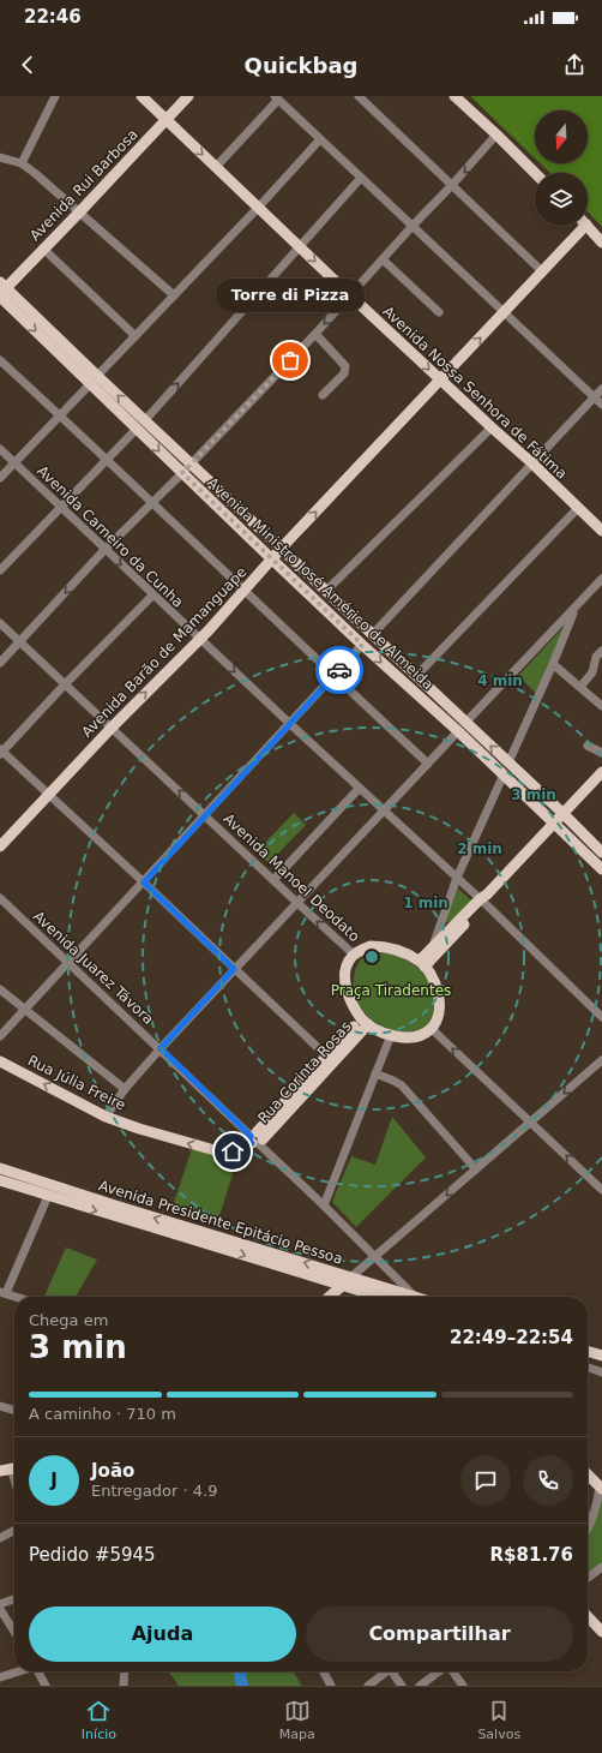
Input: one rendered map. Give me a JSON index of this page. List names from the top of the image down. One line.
{"streets":{"main road":["Avenida Rui Barbosa","Avenida Nossa Senhora de Fátima","Avenida Ministro José Américo de Almeida","Avenida Barão de Mamanguape","Rua Corinta Rosas","Rua Júlia Freire","Avenida Presidente Epitácio Pessoa"],"street":["Avenida Carneiro da Cunha","Avenida Manoel Deodato","Avenida Juarez Távora"]},"crossings":[["Avenida Rui Barbosa","Avenida Nossa Senhora de Fátima"],["Avenida Rui Barbosa","Avenida Ministro José Américo de Almeida"],["Avenida Nossa Senhora de Fátima","Avenida Barão de Mamanguape"],["Avenida Carneiro da Cunha","Avenida Barão de Mamanguape"],["Avenida Ministro José Américo de Almeida","Avenida Barão de Mamanguape"],["Avenida Barão de Mamanguape","Avenida Manoel Deodato"],["Avenida Manoel Deodato","Rua Corinta Rosas"],["Avenida Juarez Távora","Rua Corinta Rosas"],["Avenida Juarez Távora","Rua Júlia Freire"],["Avenida Juarez Távora","Avenida Presidente Epitácio Pessoa"],["Rua Corinta Rosas","Rua Júlia Freire"]],"one_way":["Avenida Nossa Senhora de Fátima","Avenida Barão de Mamanguape","Avenida Manoel Deodato","Rua Júlia Freire"],"parks":["Praça Tiradentes"],"places":["Torre di Pizza"],"north":"bottom","page":{"status":"22:46","header":"Quickbag","bubble":"Torre di Pizza","heading":["3 min","Chega em","22:49–22:54"],"panel":["João","Entregador · 4.9","Pedido #5945","R$81.76"],"bar":"A caminho · 710 m","round":"J","buttons":["Ajuda","Compartilhar"],"tabs":["Início","Mapa","Salvos"]},"rings":["4 min","3 min","2 min","1 min"]}
